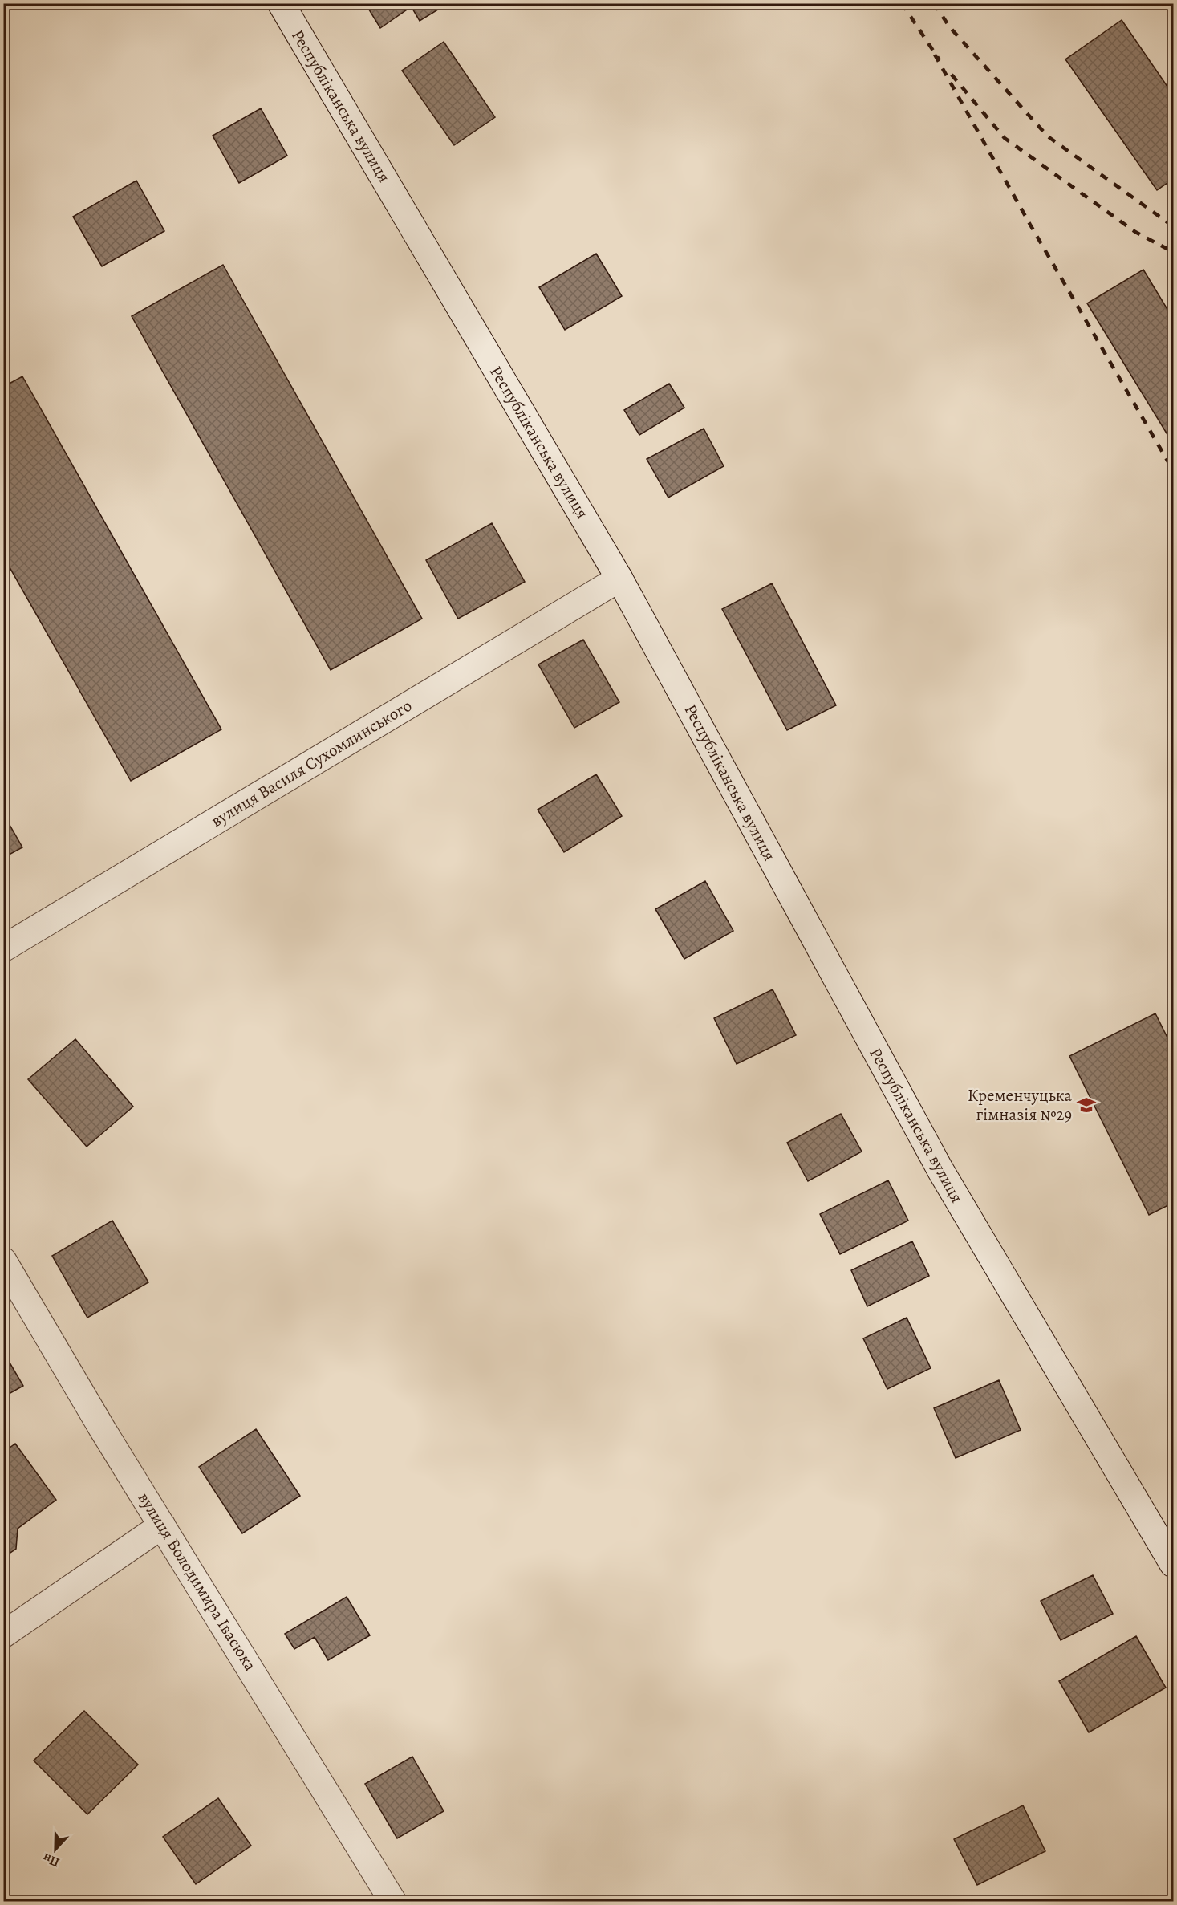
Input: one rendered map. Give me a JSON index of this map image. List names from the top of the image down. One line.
{"streets":{"main road":["Республіканська вулиця","вулиця Василя Сухомлинського","вулиця Володимира Івасюка"]},"crossings":[["Республіканська вулиця","вулиця Василя Сухомлинського"]],"places":{"school or university":["Кременчуцька гімназія №29"]},"north":"bottom"}
